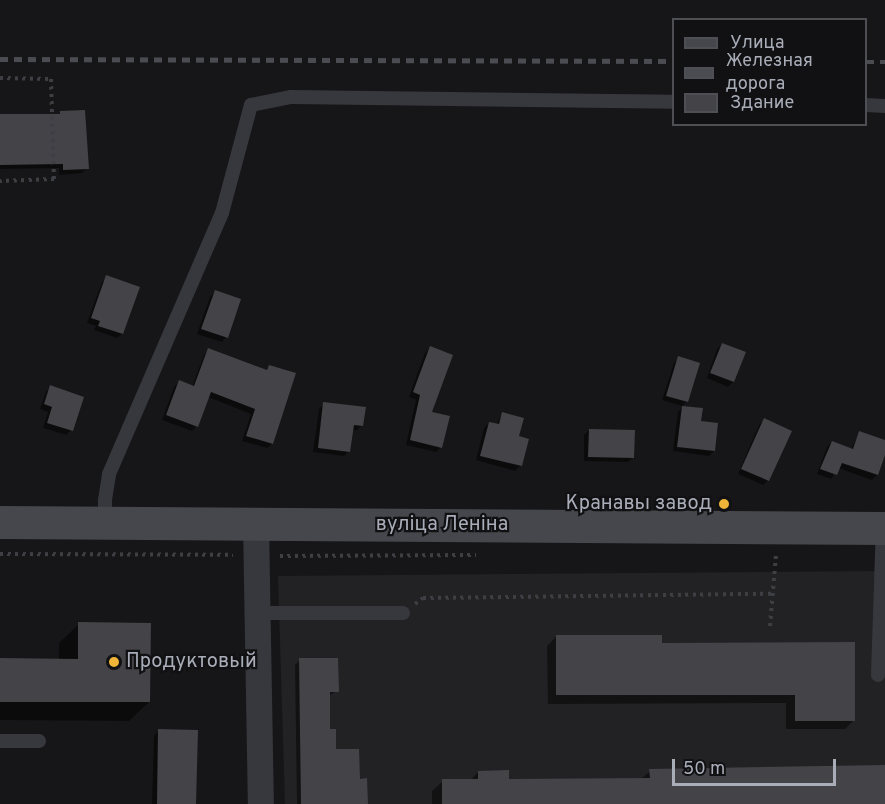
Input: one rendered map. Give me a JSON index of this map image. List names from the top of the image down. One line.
{"streets":{"main road":["вуліца Леніна"]},"places":["Кранавы завод","Продуктовый"],"legend":["Улица","Железная дорога","Здание"],"scale_bar":"50 m"}
